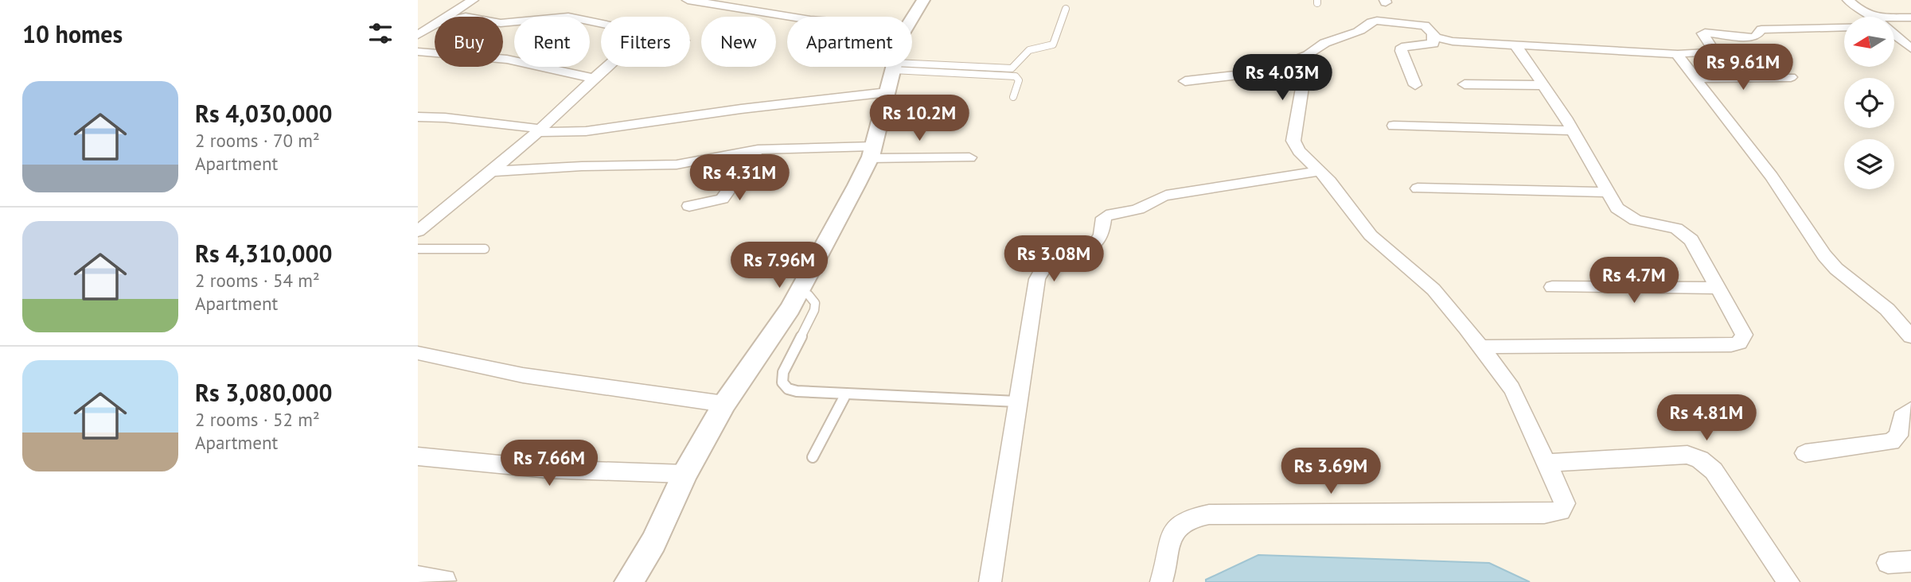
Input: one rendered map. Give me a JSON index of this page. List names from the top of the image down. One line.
{"north":"left","page":{"heading":"10 homes","chip":["Buy","Rent","Filters","New","Apartment"],"price":["Rs 9.61M","Rs 4.03M","Rs 10.2M","Rs 4.31M","Rs 3.08M","Rs 7.96M","Rs 4.7M","Rs 4.81M","Rs 7.66M","Rs 3.69M"],"list":[{"name":"Rs 4,030,000","note":"2 rooms · 70 m² · Apartment"},{"name":"Rs 4,310,000","note":"2 rooms · 54 m² · Apartment"},{"name":"Rs 3,080,000","note":"2 rooms · 52 m² · Apartment"}]}}
